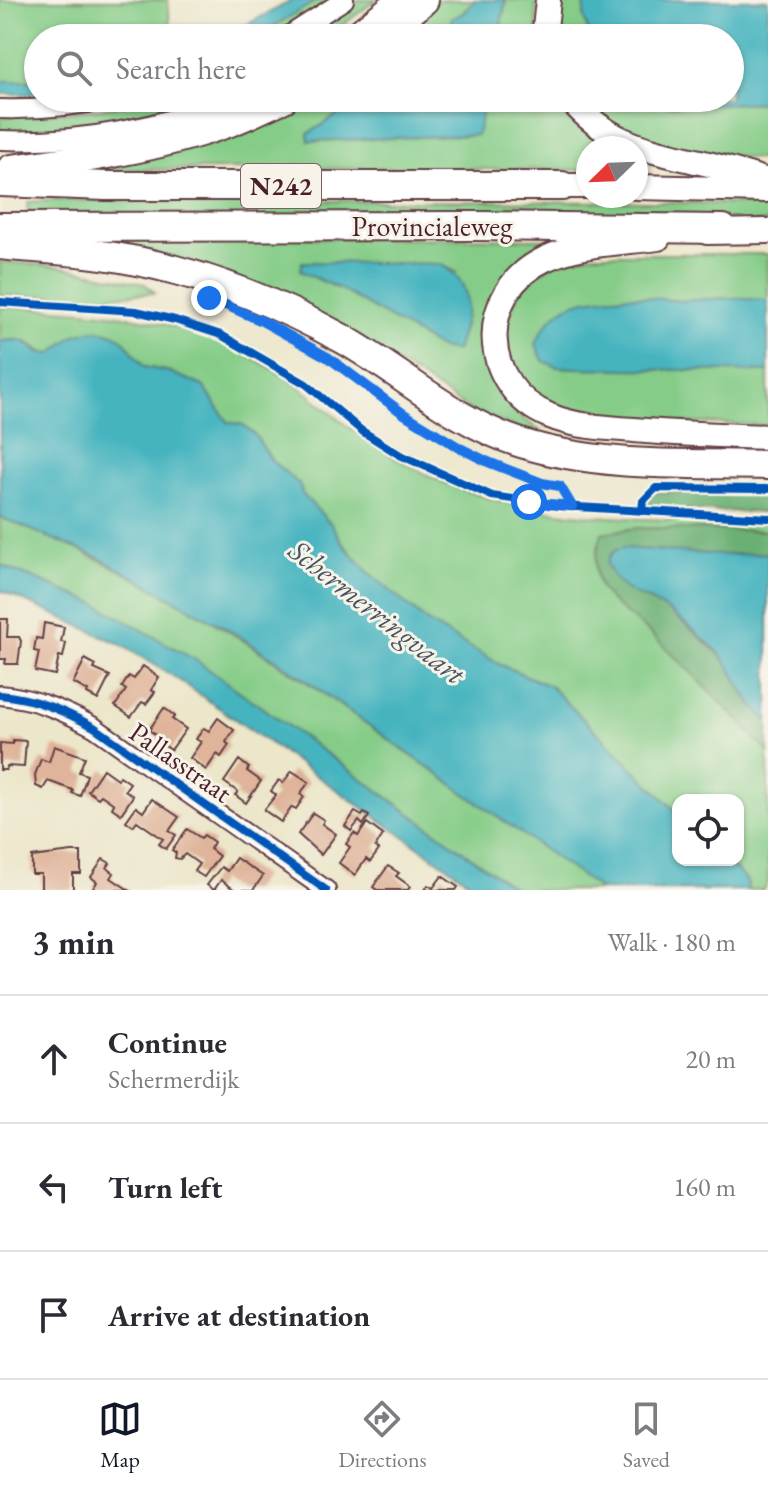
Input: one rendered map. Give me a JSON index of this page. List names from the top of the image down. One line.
{"streets":{"highway":["N242","Provincialeweg"],"street":["Pallasstraat"]},"crossings":[["N242","Provincialeweg"]],"water":["Schermerringvaart"],"north":"bottom left","page":{"search":"Search here","heading":["3 min","Walk · 180 m"],"list":[["Continue","Schermerdijk","20 m"],["Turn left","160 m"],"Arrive at destination"],"nav":["Map","Directions","Saved"]}}
